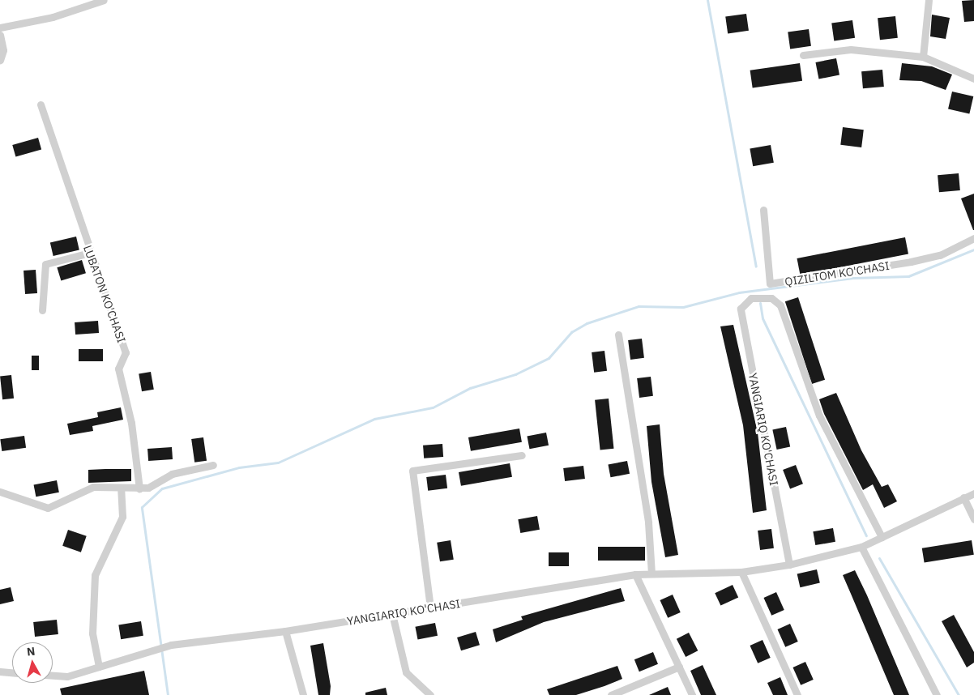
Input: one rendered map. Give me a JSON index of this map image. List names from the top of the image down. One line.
{"streets":{"street":["QIZILTOM KO'CHASI","LUBATON KO'CHASI","YANGIARIQ KO'CHASI"]},"north":"top"}
